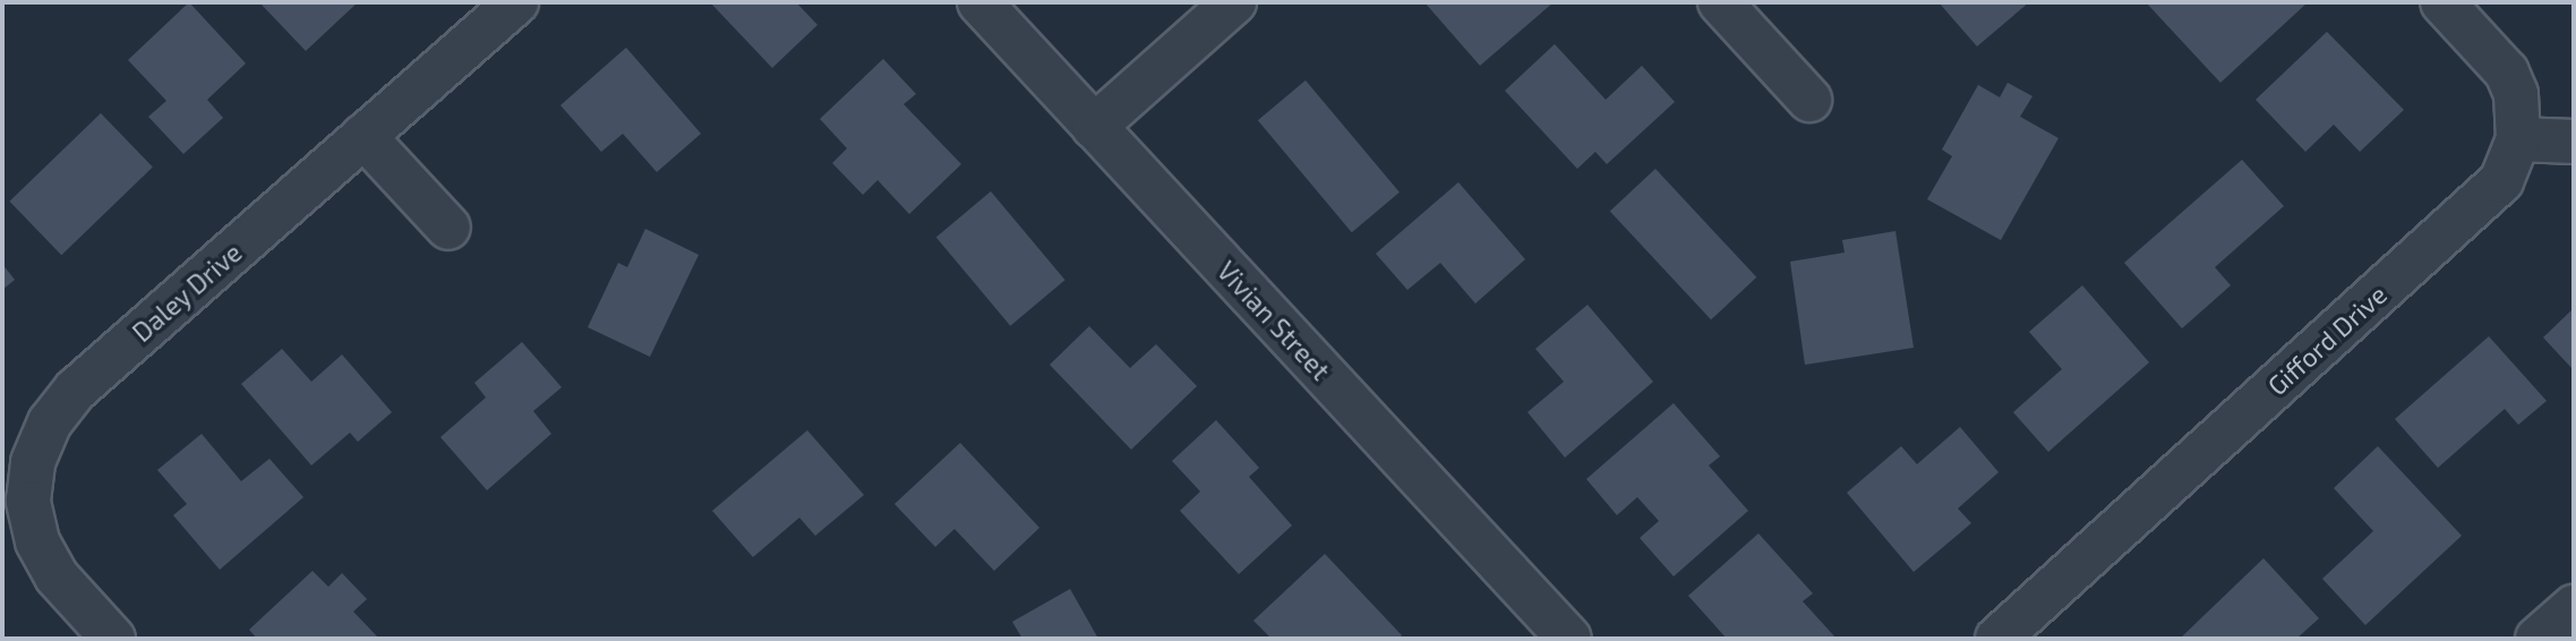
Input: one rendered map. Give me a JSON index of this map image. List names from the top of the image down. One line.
{"streets":{"street":["Daley Drive","Vivian Street","Gifford Drive"]}}
